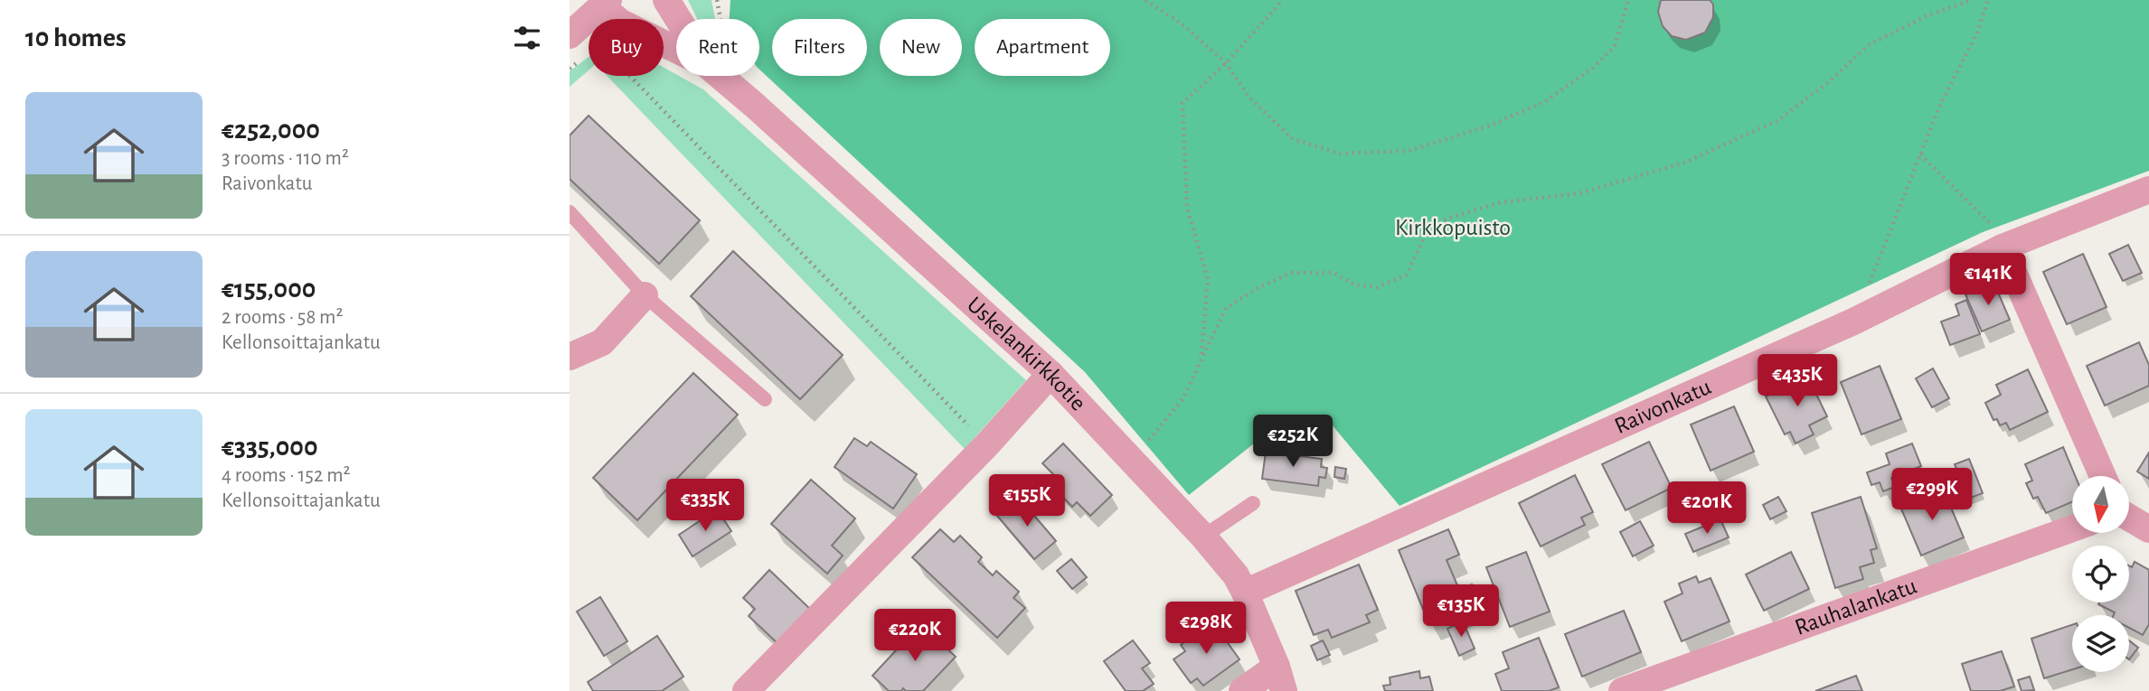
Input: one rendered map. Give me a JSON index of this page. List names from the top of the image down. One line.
{"streets":{"street":["Uskelankirkkotie","Raivonkatu","Rauhalankatu"]},"crossings":[["Uskelankirkkotie","Raivonkatu"]],"parks":["Kirkkopuisto"],"north":"bottom","page":{"heading":"10 homes","chip":["Buy","Rent","Filters","New","Apartment"],"list":[{"name":"€252,000","note":"3 rooms · 110 m² · Raivonkatu"},{"name":"€155,000","note":"2 rooms · 58 m² · Kellonsoittajankatu"},{"name":"€335,000","note":"4 rooms · 152 m² · Kellonsoittajankatu"}],"price":["€141K","€435K","€252K","€299K","€155K","€335K","€201K","€135K","€298K","€220K"]}}
